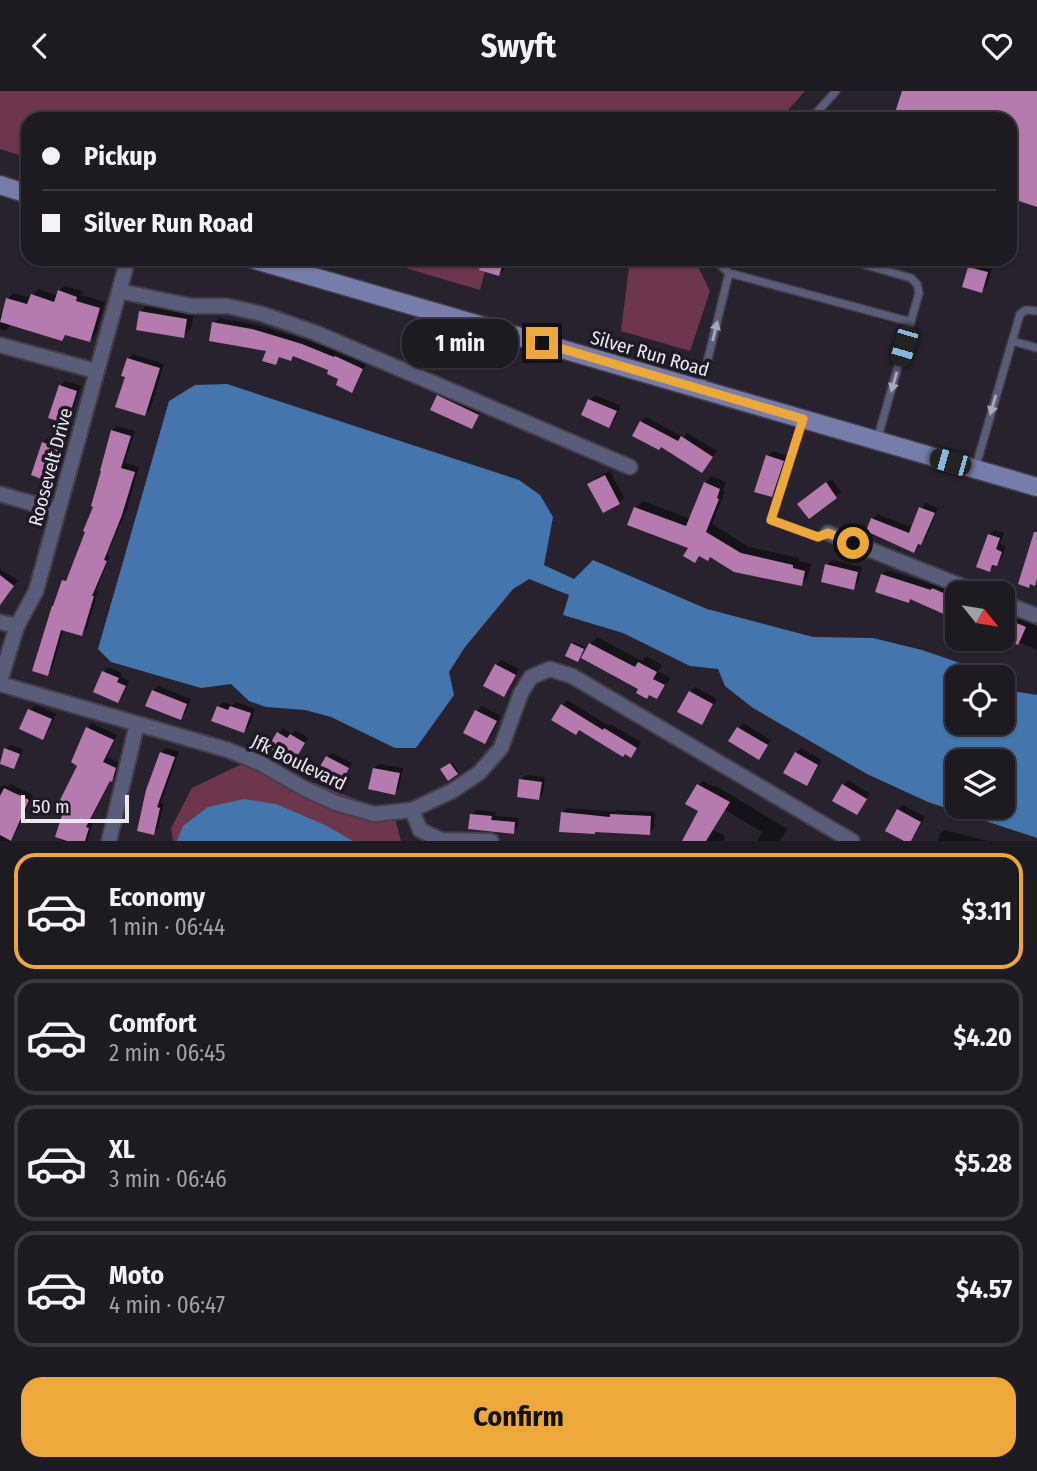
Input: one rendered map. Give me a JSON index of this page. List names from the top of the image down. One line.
{"streets":{"main road":["Silver Run Road"],"street":["Roosevelt Drive","Jfk Boulevard"]},"crossings":[["Roosevelt Drive","Jfk Boulevard"]],"scale_bar":"50 m","north":"bottom right","page":{"header":"Swyft","banner":["Pickup","Silver Run Road"],"bubble":"1 min","scale":"50 m","list":[{"name":"Economy","note":"1 min · 06:44","value":"$3.11"},{"name":"Comfort","note":"2 min · 06:45","value":"$4.20"},{"name":"XL","note":"3 min · 06:46","value":"$5.28"},{"name":"Moto","note":"4 min · 06:47","value":"$4.57"}],"buttons":"Confirm"}}
